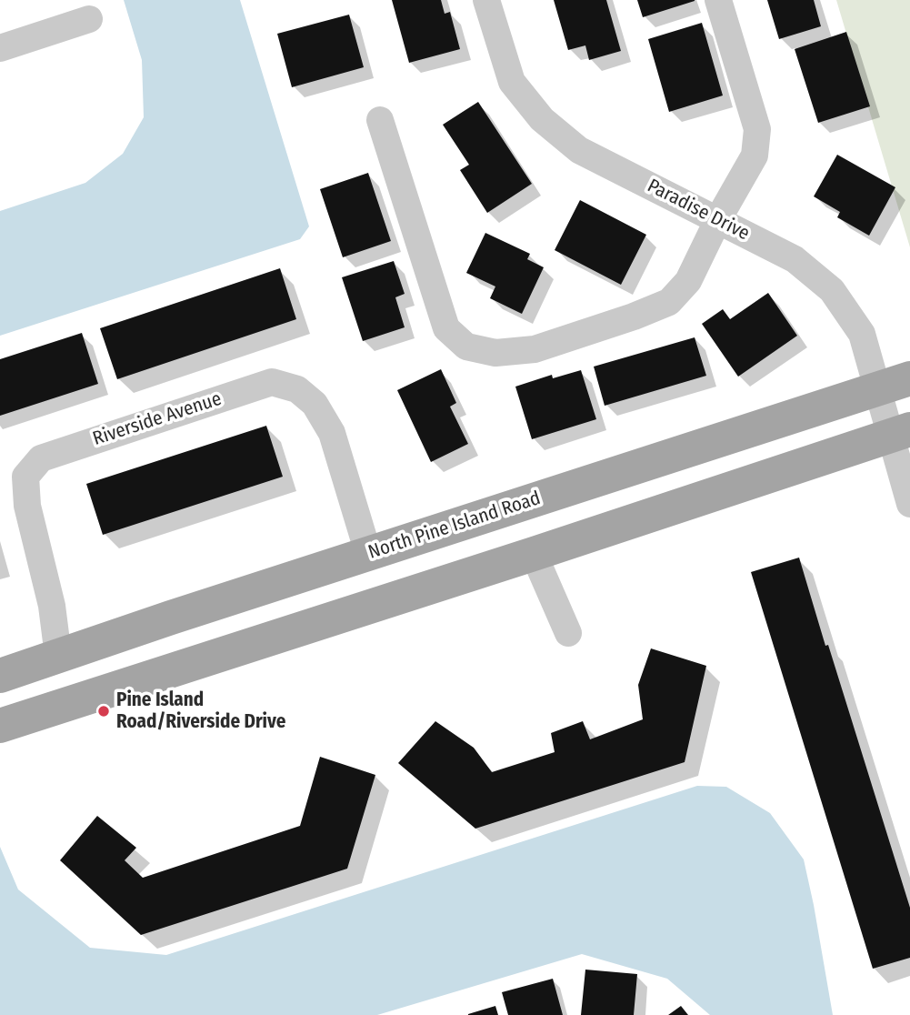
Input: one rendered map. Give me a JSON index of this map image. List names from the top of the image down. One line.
{"streets":{"main road":["North Pine Island Road"],"street":["Paradise Drive","Riverside Avenue"]},"crossings":[["Paradise Drive","North Pine Island Road"],["Riverside Avenue","North Pine Island Road"]],"places":["Pine Island Road/Riverside Drive"]}
